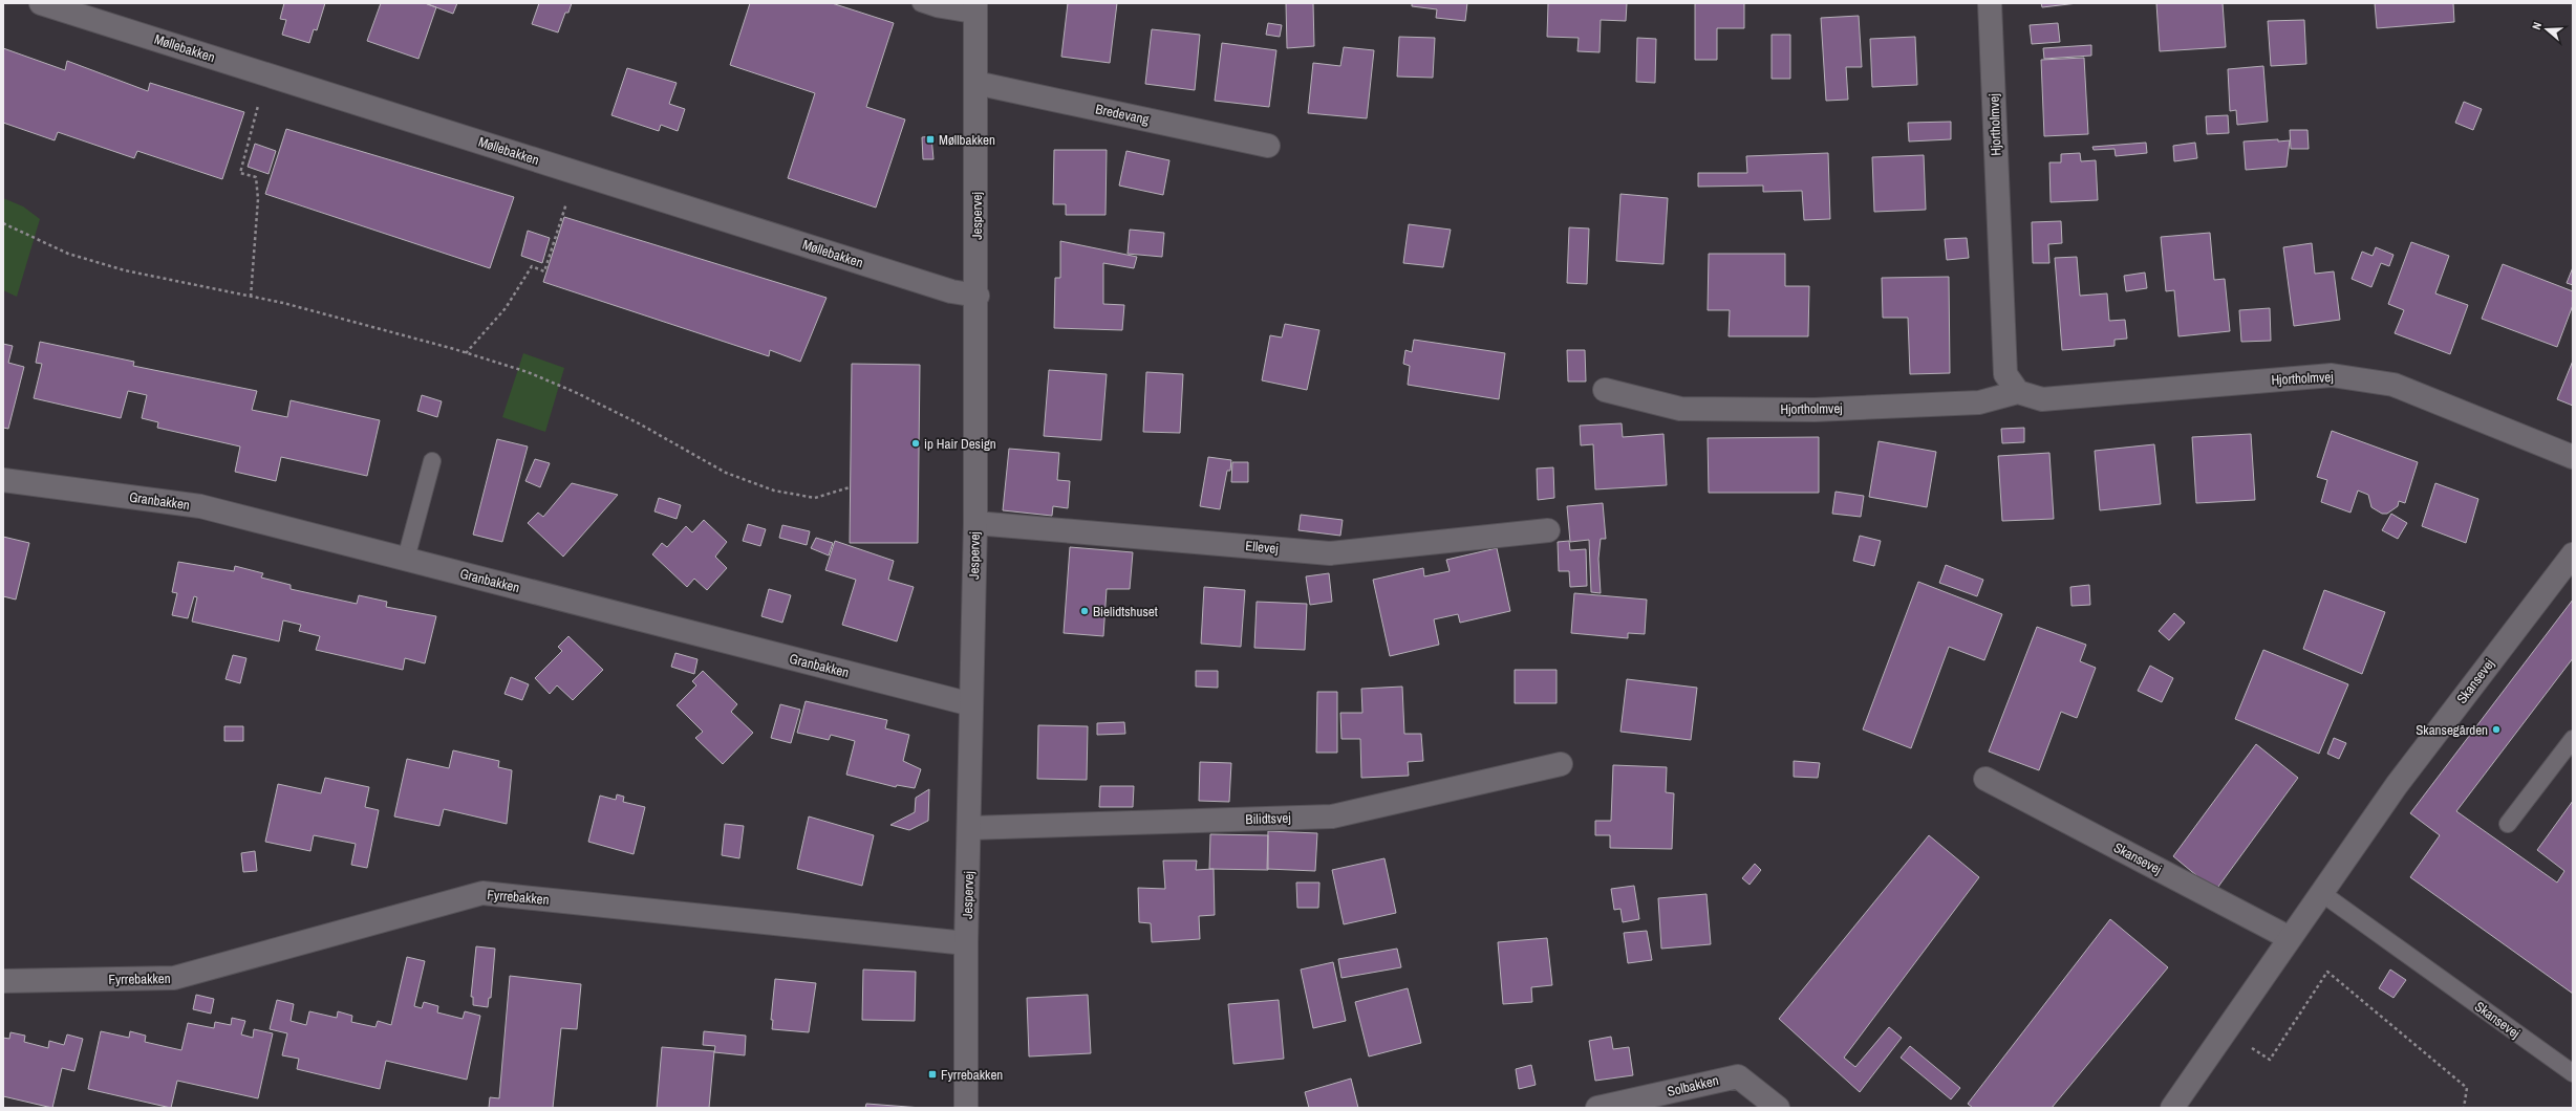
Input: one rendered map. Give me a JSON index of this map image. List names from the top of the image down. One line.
{"streets":{"street":["Møllebakken","Bredevang","Hjortholmvej","Jespervej","Granbakken","Ellevej","Skansevej","Bilidtsvej","Fyrrebakken","Solbakken"]},"crossings":[["Møllebakken","Jespervej"],["Bredevang","Jespervej"],["Jespervej","Granbakken"],["Jespervej","Ellevej"],["Jespervej","Bilidtsvej"],["Jespervej","Fyrrebakken"]],"places":{"transit":["Møllbakken","Fyrrebakken"],"other":["ip Hair Design","Bielidtshuset","Skansegården"]},"north":"left"}
